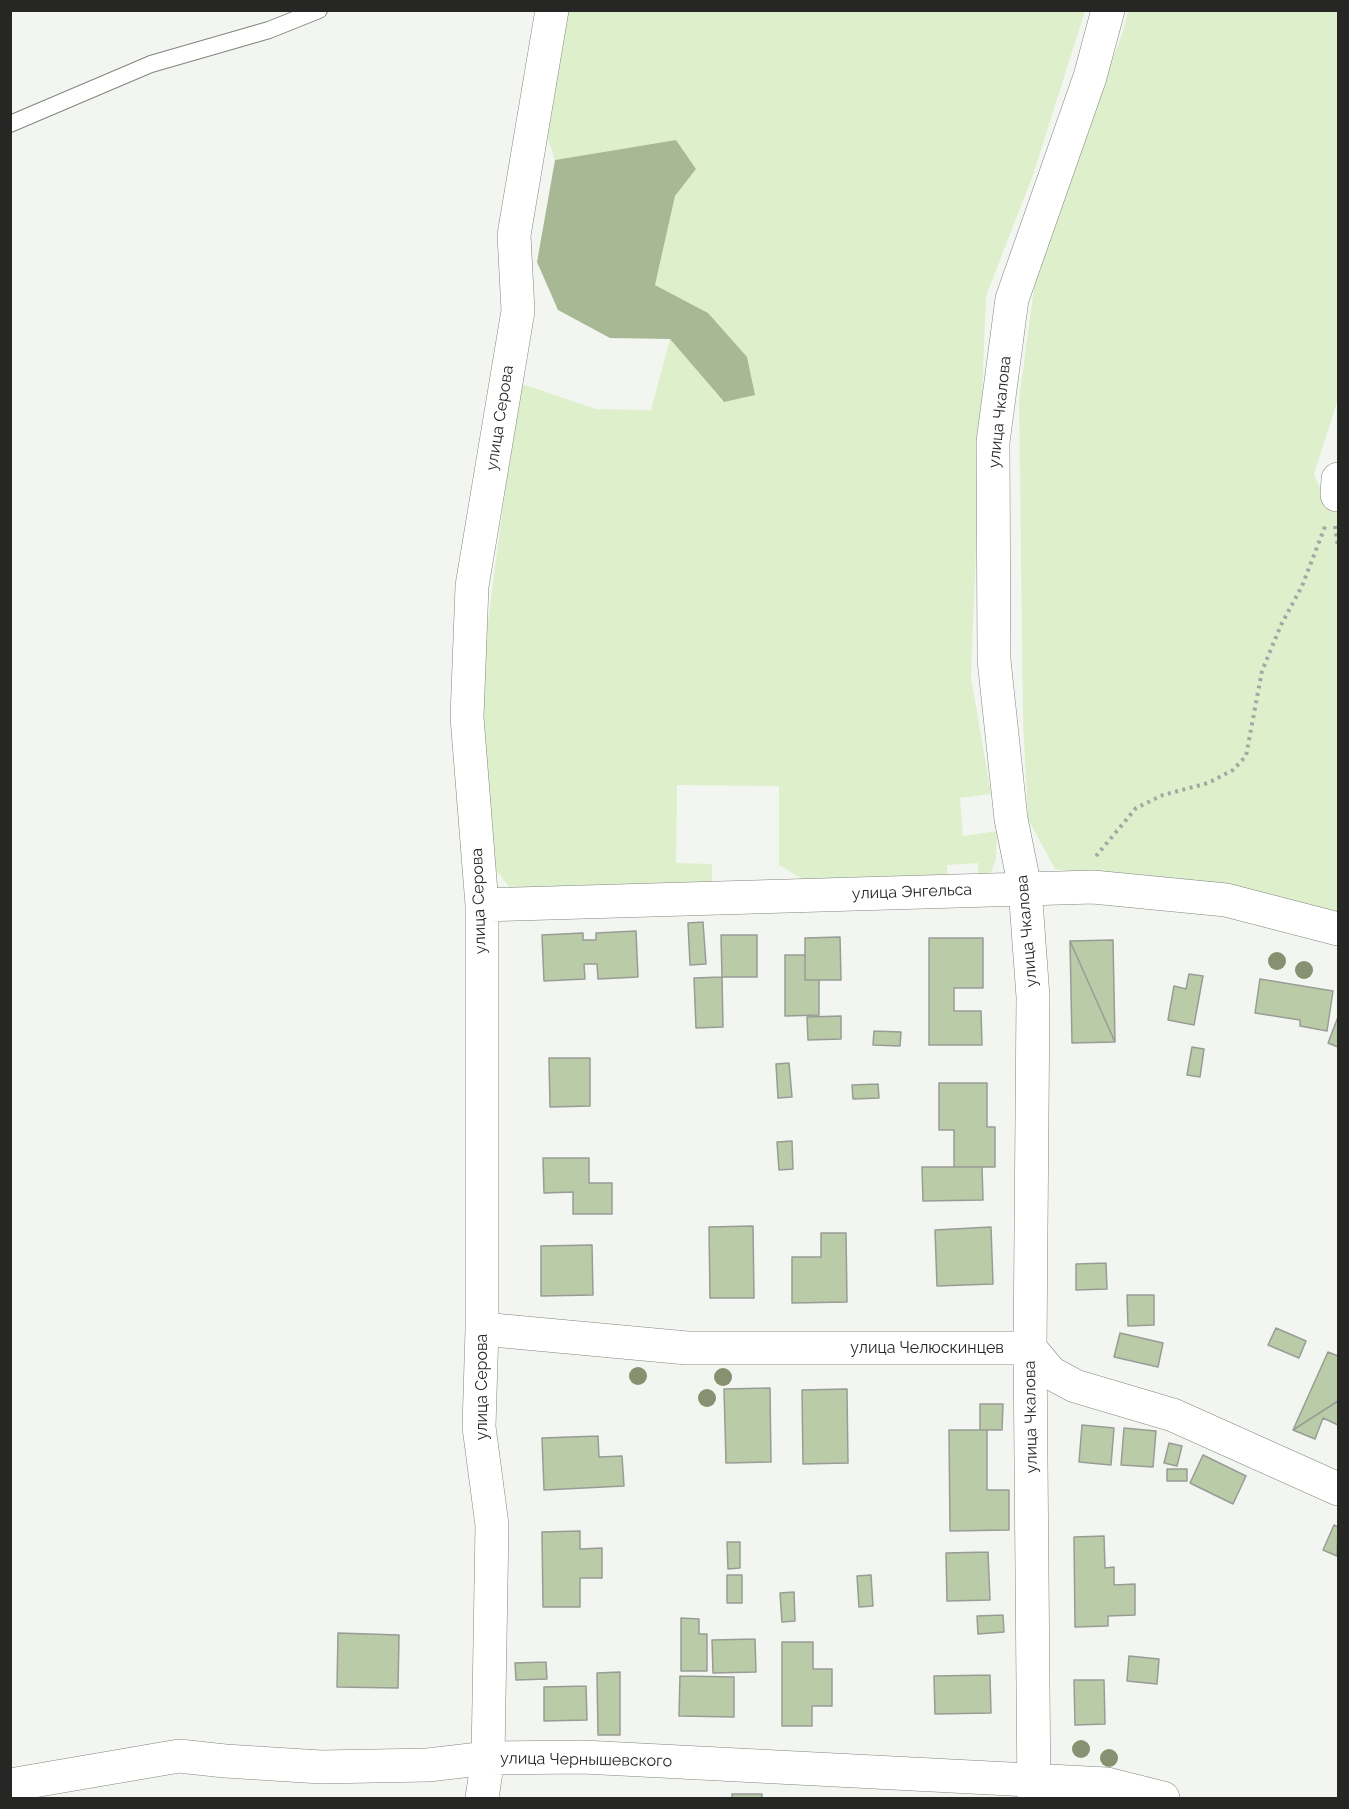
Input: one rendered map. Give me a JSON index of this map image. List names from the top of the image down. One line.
{"streets":{"street":["улица Чкалова","улица Серова","улица Энгельса","улица Челюскинцев","улица Чернышевского"]},"crossings":[["улица Чкалова","улица Энгельса"],["улица Чкалова","улица Челюскинцев"],["улица Чкалова","улица Чернышевского"],["улица Серова","улица Энгельса"],["улица Серова","улица Челюскинцев"],["улица Серова","улица Чернышевского"]]}
